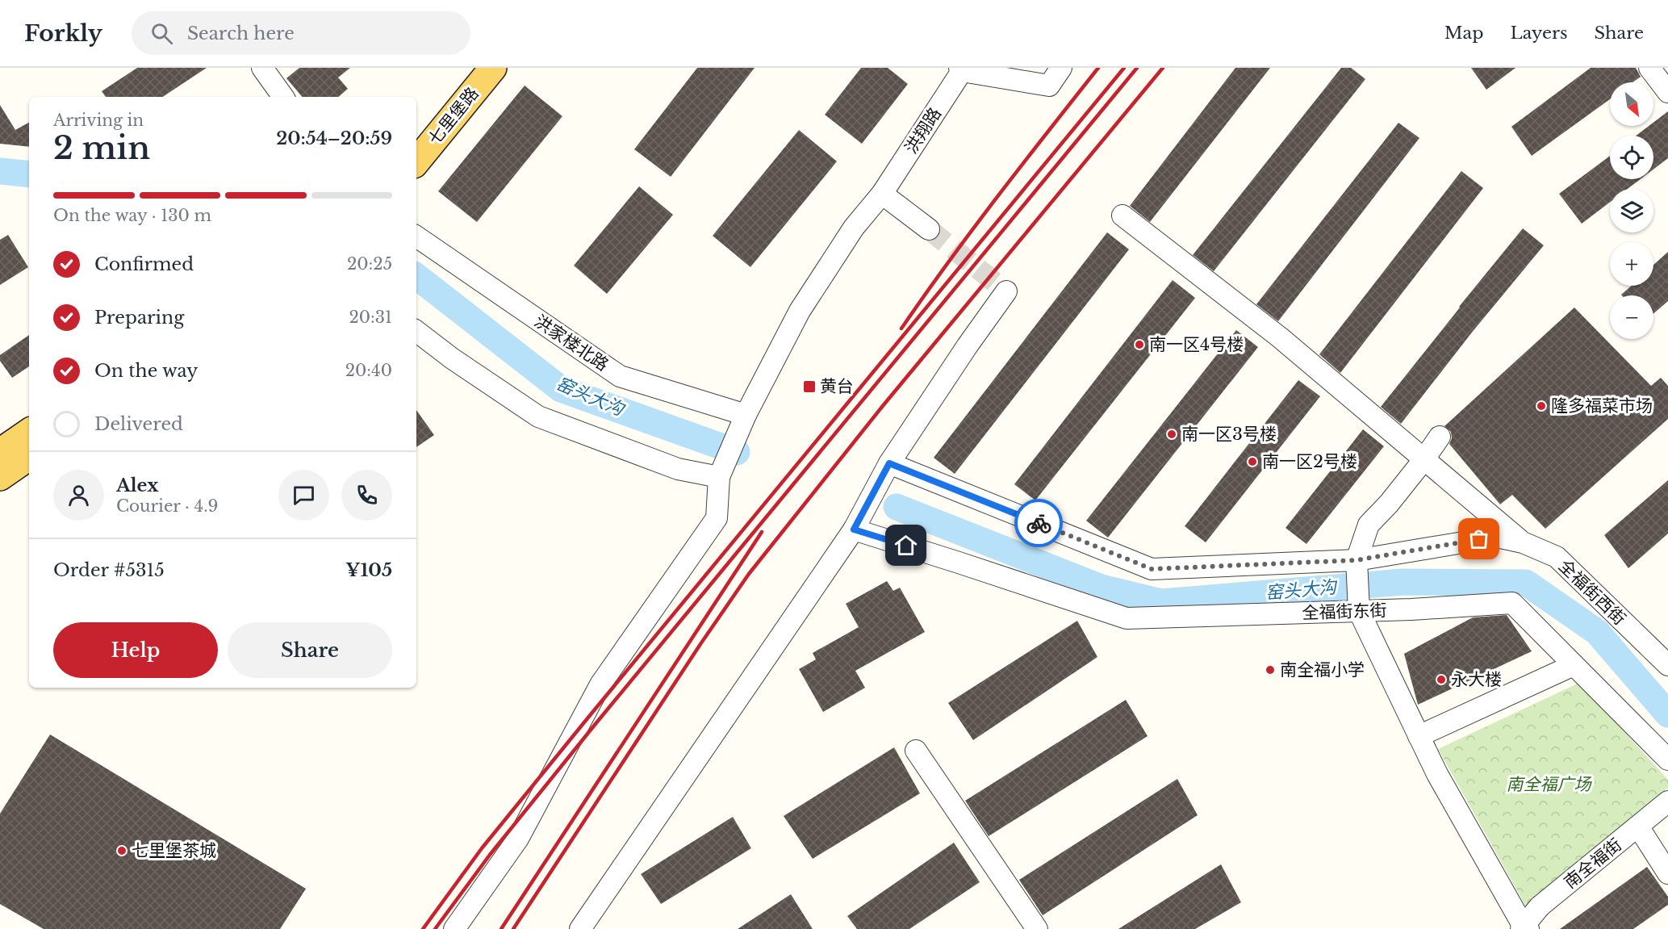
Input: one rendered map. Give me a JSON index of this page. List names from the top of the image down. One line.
{"streets":{"main road":["七里堡路"],"street":["洪翔路","洪家楼北路","全福街西街","全福街东街","南全福街"]},"crossings":[["洪翔路","洪家楼北路"]],"water":["窑头大沟"],"parks":["南全福广场"],"places":{"other":["南一区4号楼","隆多福菜市场","南一区3号楼","南一区2号楼","南全福小学","永大楼","七里堡茶城"],"transit":["黄台"]},"north":"bottom right","page":{"header":"Forkly","search":"Search here","nav":["Map","Layers","Share"],"map_buttons":["+","−"],"heading":["2 min","Arriving in","20:54–20:59"],"panel":["Alex","Courier · 4.9","Order #5315","¥105"],"bar":"On the way · 130 m","list":[["Confirmed","20:25"],["Preparing","20:31"],["On the way","20:40"],"Delivered"],"buttons":["Help","Share"]}}
